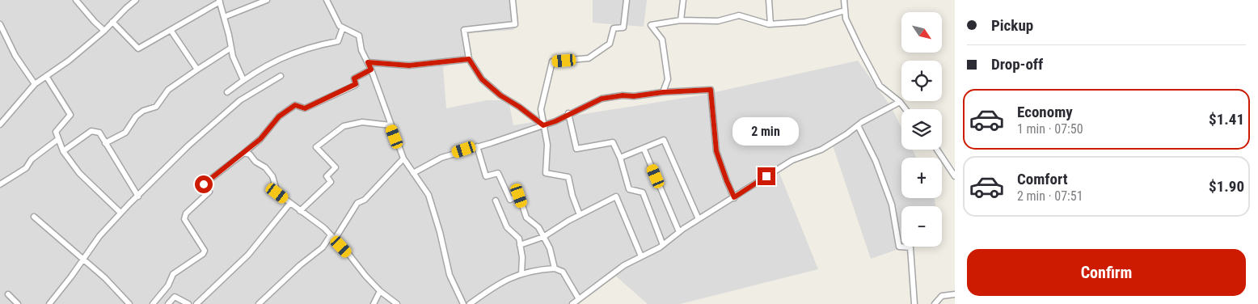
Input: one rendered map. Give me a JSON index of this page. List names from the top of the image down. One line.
{"north":"bottom right","page":{"banner":["Pickup","Drop-off"],"map_buttons":["+","−"],"list":[{"name":"Economy","note":"1 min · 07:50","value":"$1.41"},{"name":"Comfort","note":"2 min · 07:51","value":"$1.90"}],"bubble":"2 min","buttons":"Confirm"}}
